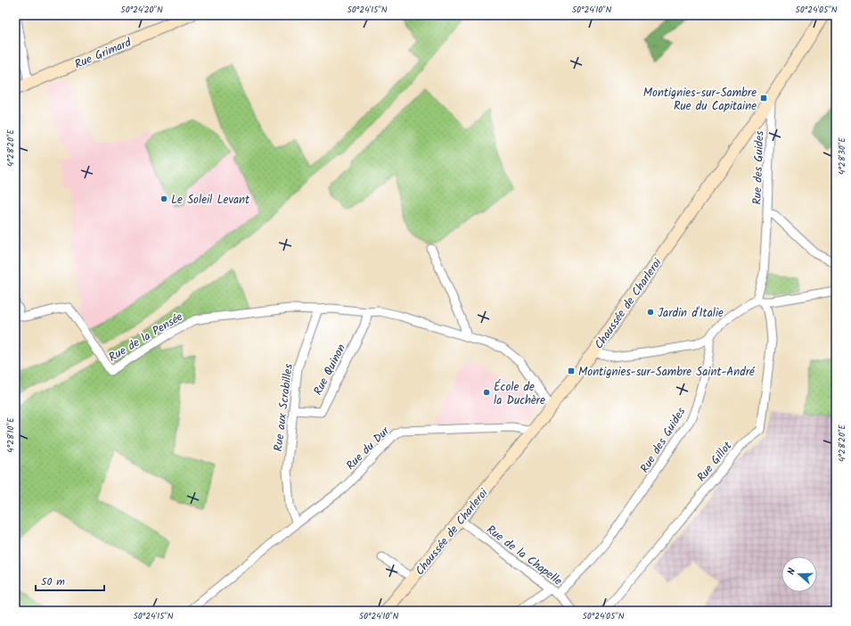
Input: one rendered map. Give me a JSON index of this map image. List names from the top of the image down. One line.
{"streets":{"main road":["Rue Grimard","Chaussée de Charleroi"],"street":["Rue des Guides","Rue de la Pensée","Rue Quinon","Rue aux Scrabilles","Rue du Dur","Rue Gillot","Rue de la Chapelle"]},"crossings":[["Rue des Guides","Chaussée de Charleroi"],["Rue des Guides","Rue Gillot"],["Rue des Guides","Rue de la Chapelle"],["Chaussée de Charleroi","Rue du Dur"],["Chaussée de Charleroi","Rue de la Chapelle"],["Rue de la Pensée","Rue aux Scrabilles"],["Rue Quinon","Rue aux Scrabilles"],["Rue aux Scrabilles","Rue du Dur"]],"places":{"transit":["Montignies-sur-Sambre Rue du Capitaine","Montignies-sur-Sambre Saint-André"],"other":["Le Soleil Levant","Jardin d'Italie","École de la Duchère"]},"scale_bar":"50 m","north":"left","coordinates":["50°24'20\"N","50°24'15\"N","50°24'10\"N","50°24'05\"N","4°28'20\"E","4°28'30\"E","4°28'10\"E"]}
